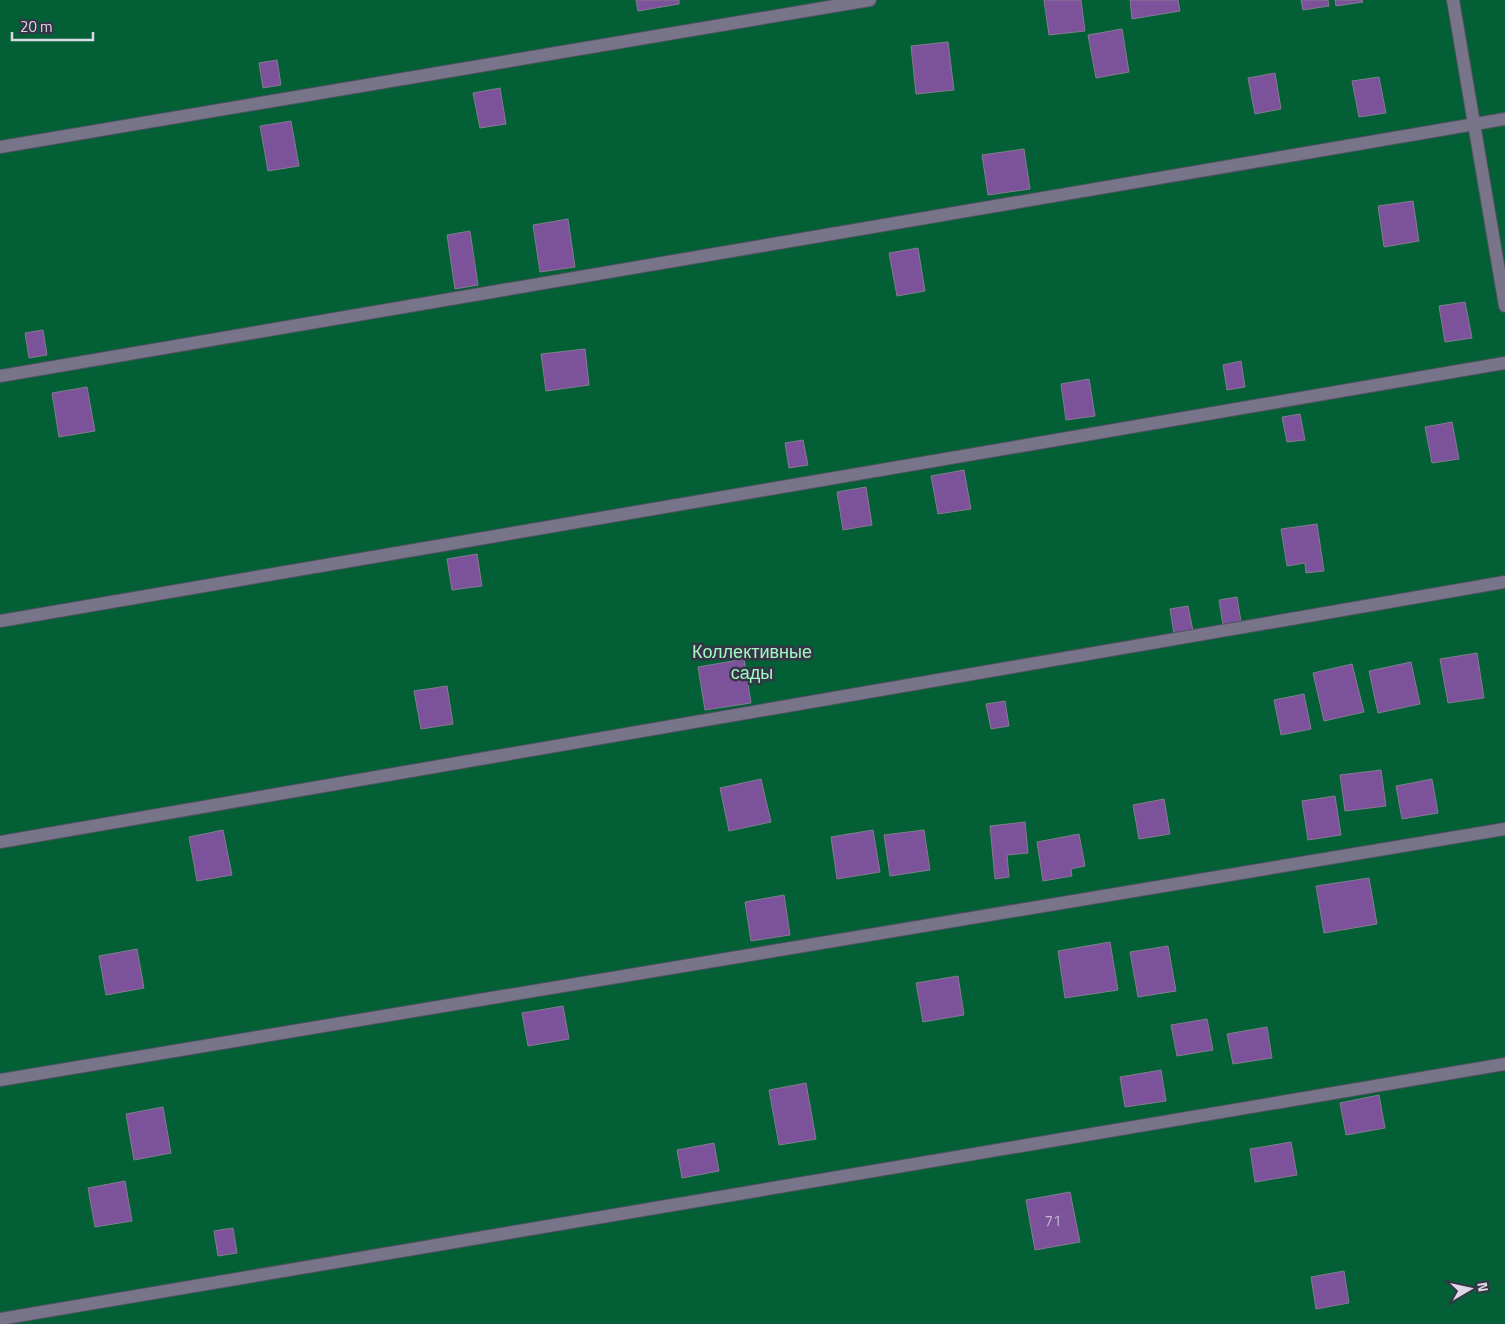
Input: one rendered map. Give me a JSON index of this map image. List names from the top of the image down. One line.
{"parks":["Коллективные сады"],"house_numbers":["71"],"scale_bar":"20 m","north":"right"}
